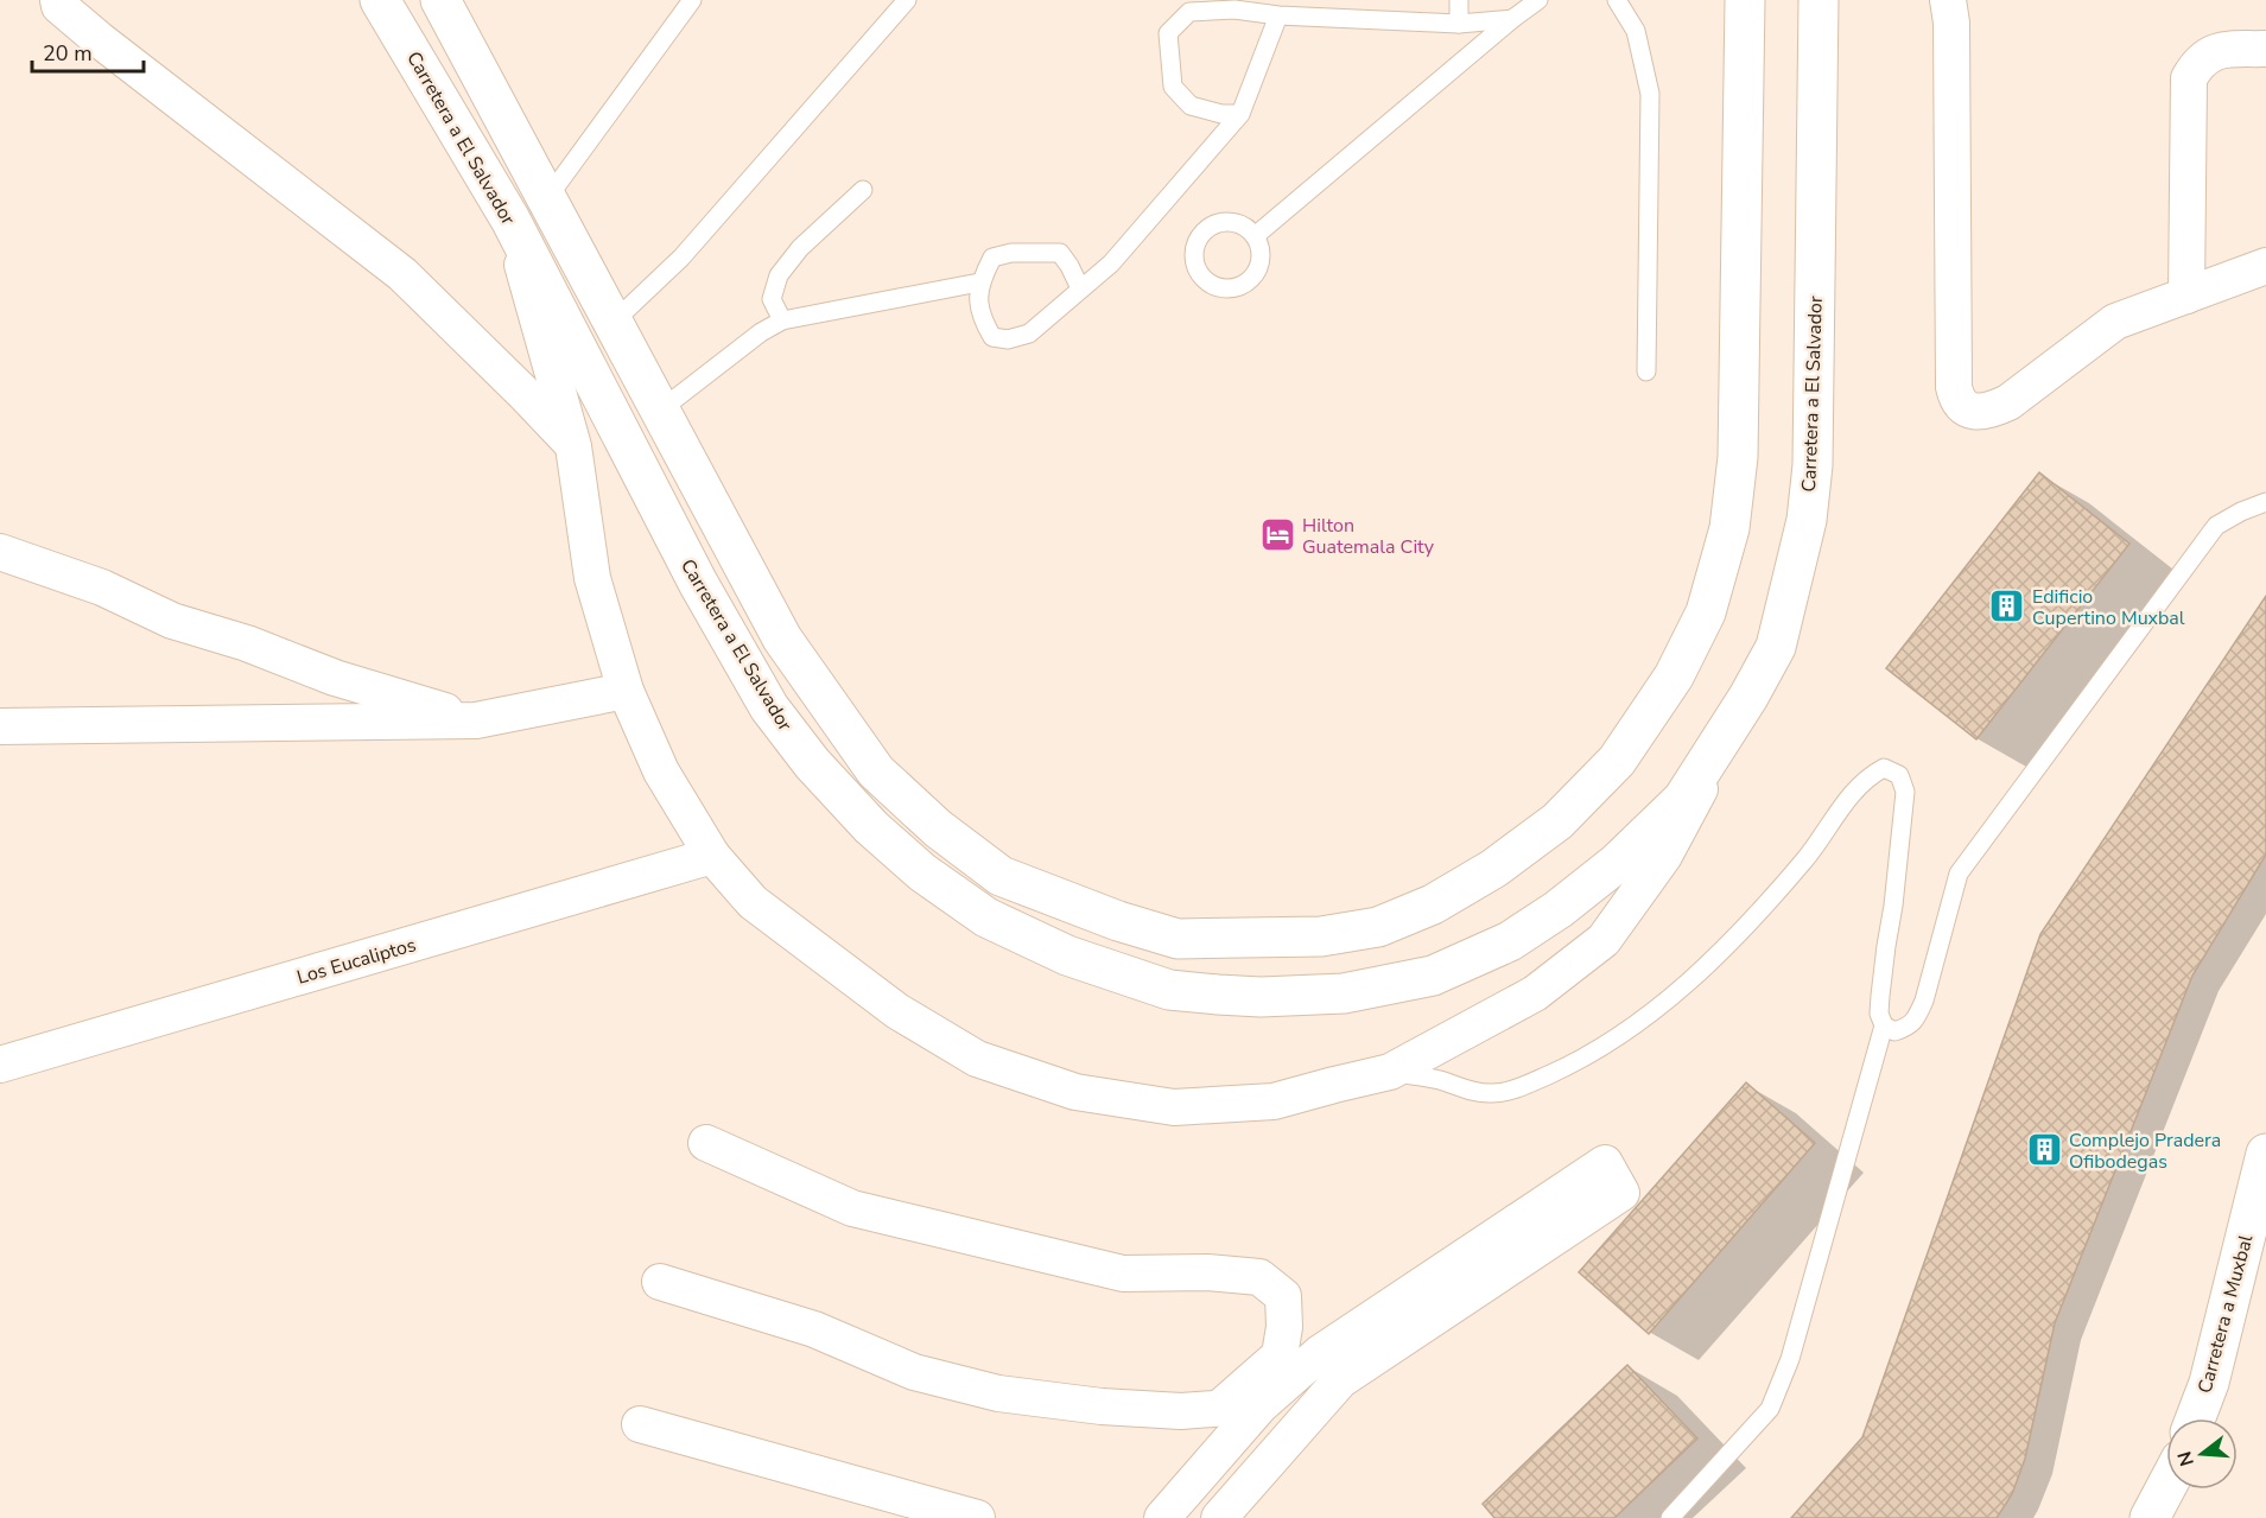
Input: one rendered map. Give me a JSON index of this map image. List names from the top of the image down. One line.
{"streets":{"main road":["Carretera a El Salvador","Carretera a Muxbal"],"street":["Los Eucaliptos"]},"places":{"hotel":["Hilton Guatemala City"],"building":["Edificio Cupertino Muxbal","Complejo Pradera Ofibodegas"]},"scale_bar":"20 m","north":"left"}
